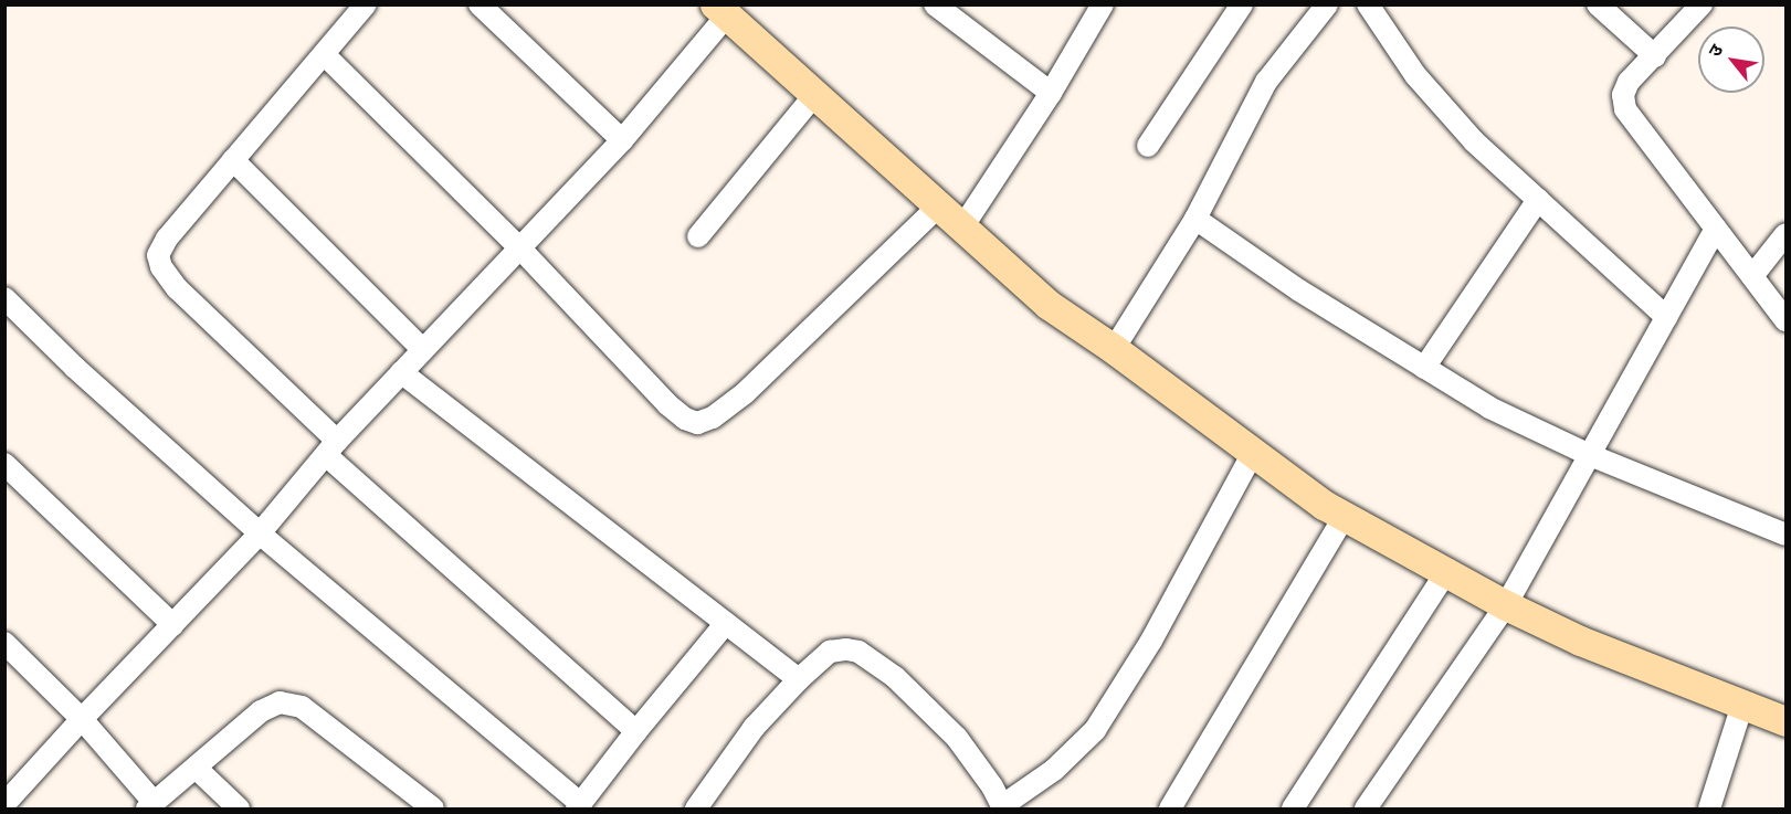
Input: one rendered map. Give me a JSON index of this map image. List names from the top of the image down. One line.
{"north":"top left"}
